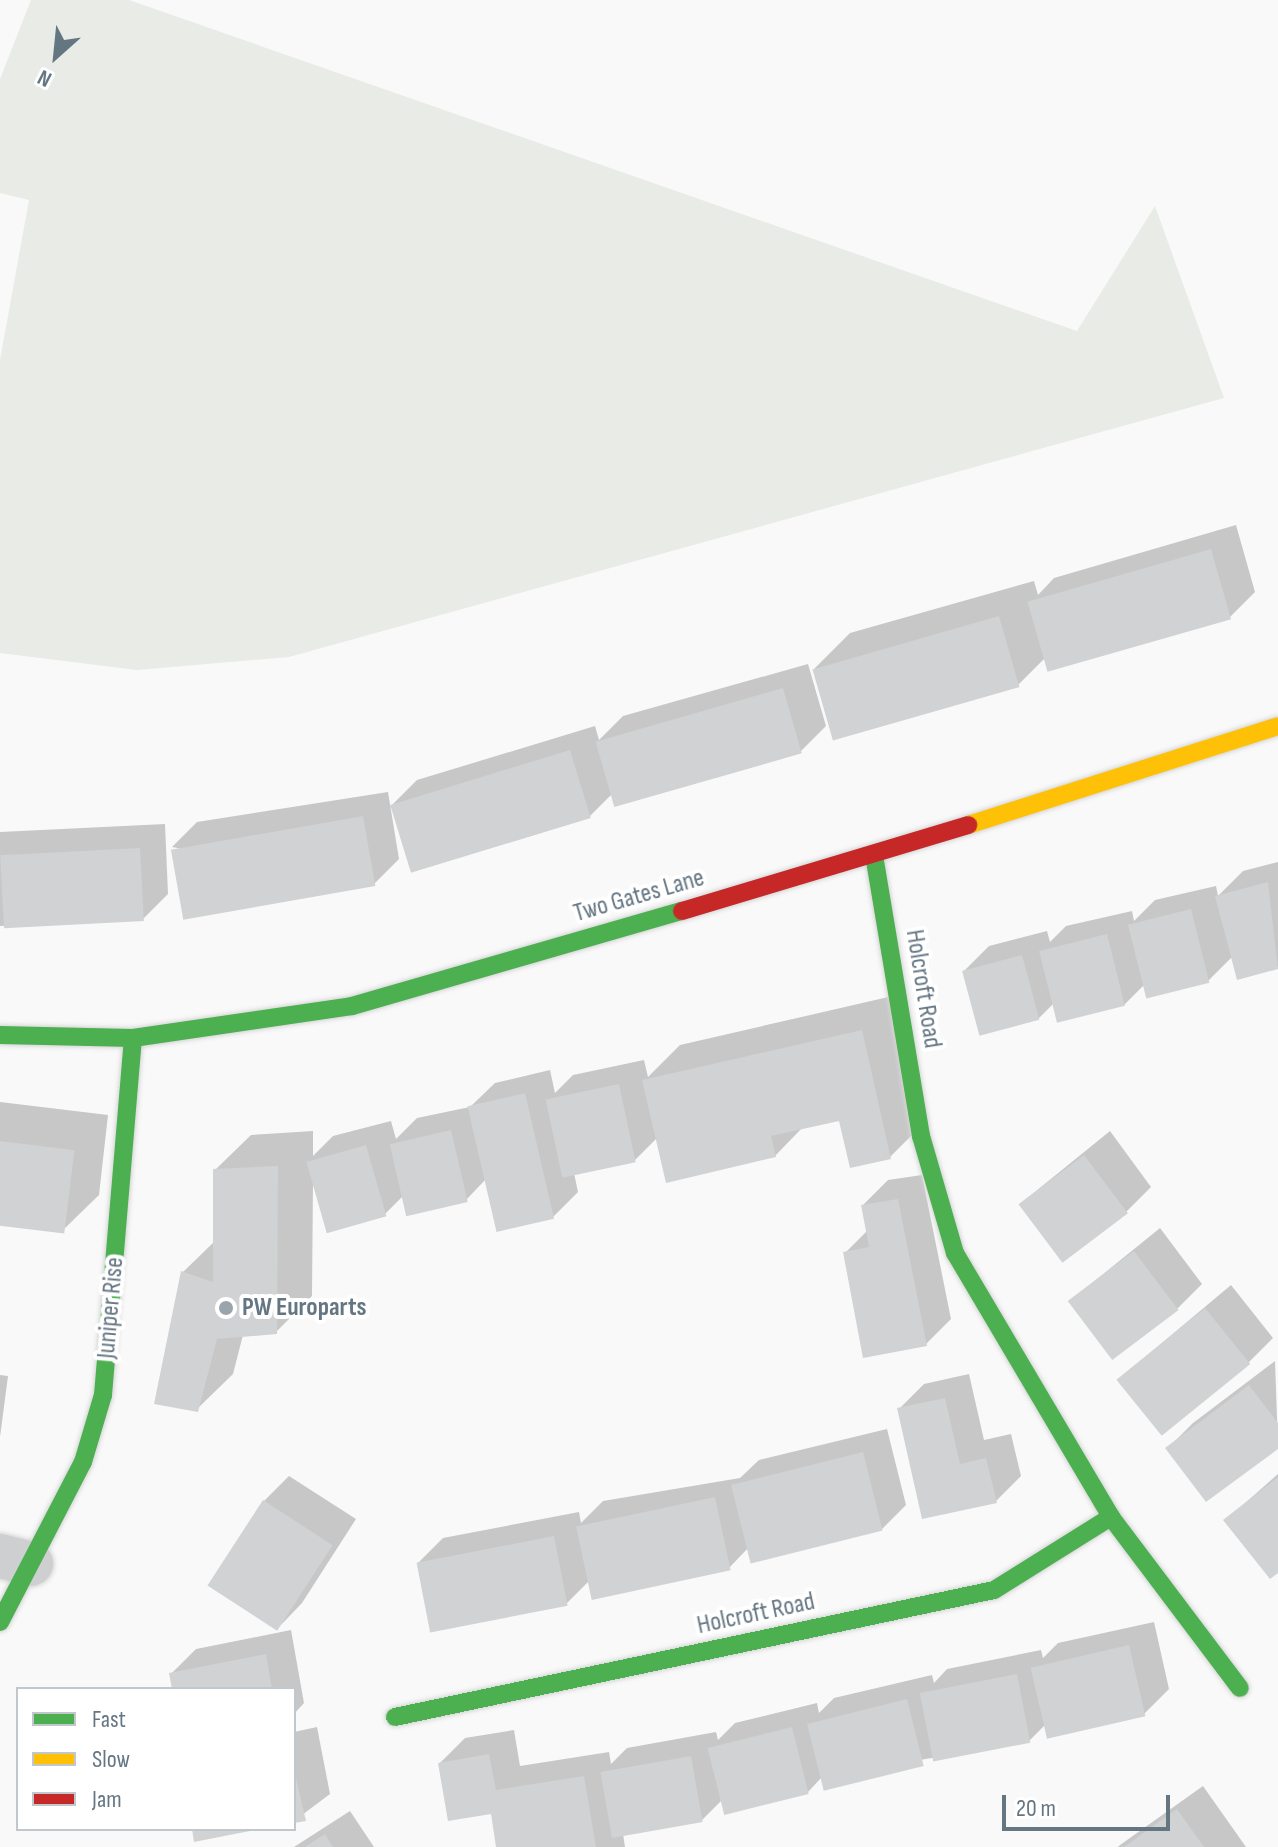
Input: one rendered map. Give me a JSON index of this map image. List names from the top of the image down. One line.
{"streets":{"street":["Two Gates Lane","Holcroft Road","Juniper Rise"]},"crossings":[["Two Gates Lane","Holcroft Road"],["Two Gates Lane","Juniper Rise"]],"places":["PW Europarts"],"legend":["Fast","Slow","Jam"],"scale_bar":"20 m","north":"bottom left"}
